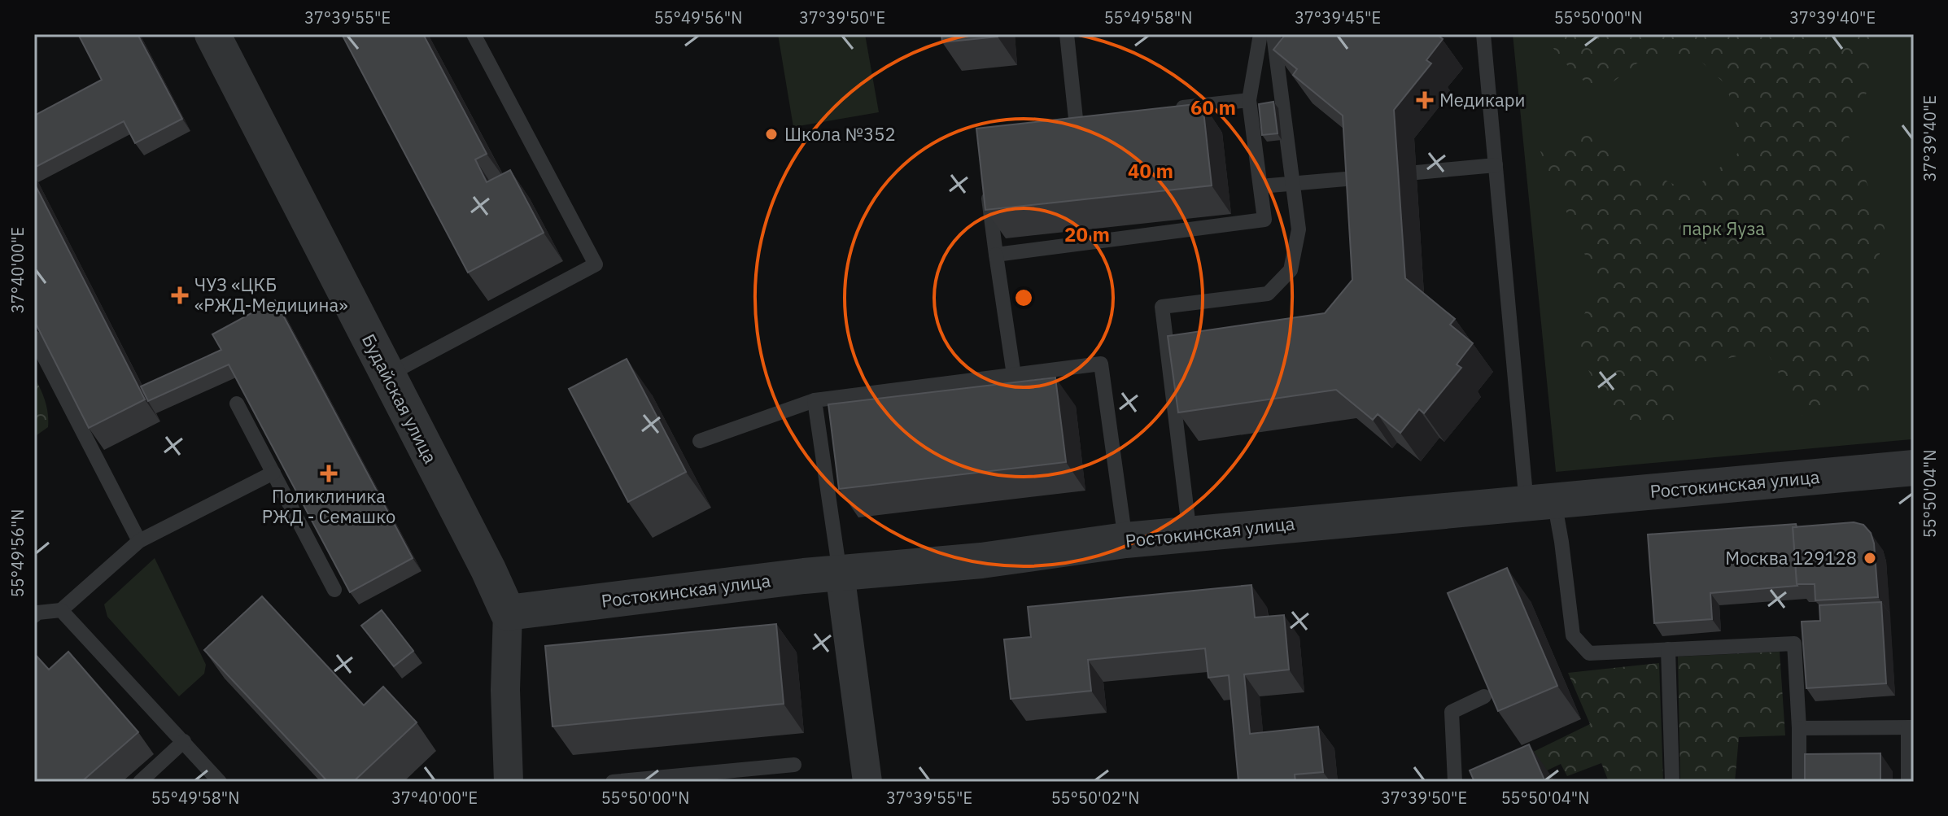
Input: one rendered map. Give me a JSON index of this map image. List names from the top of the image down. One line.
{"streets":{"street":["Будайская улица","Ростокинская улица"]},"crossings":[["Будайская улица","Ростокинская улица"]],"parks":["парк Яуза"],"places":{"health":["Медикари","ЧУЗ «ЦКБ «РЖД-Медицина»","Поликлиника РЖД - Семашко"],"other":["Школа №352","Москва 129128"]},"coordinates":["37°39'55\"E","55°49'56\"N","37°39'50\"E","55°49'58\"N","37°39'45\"E","55°50'00\"N","37°39'40\"E","37°40'00\"E","55°50'04\"N","55°50'02\"N"],"rings":["60 m","40 m","20 m"]}
